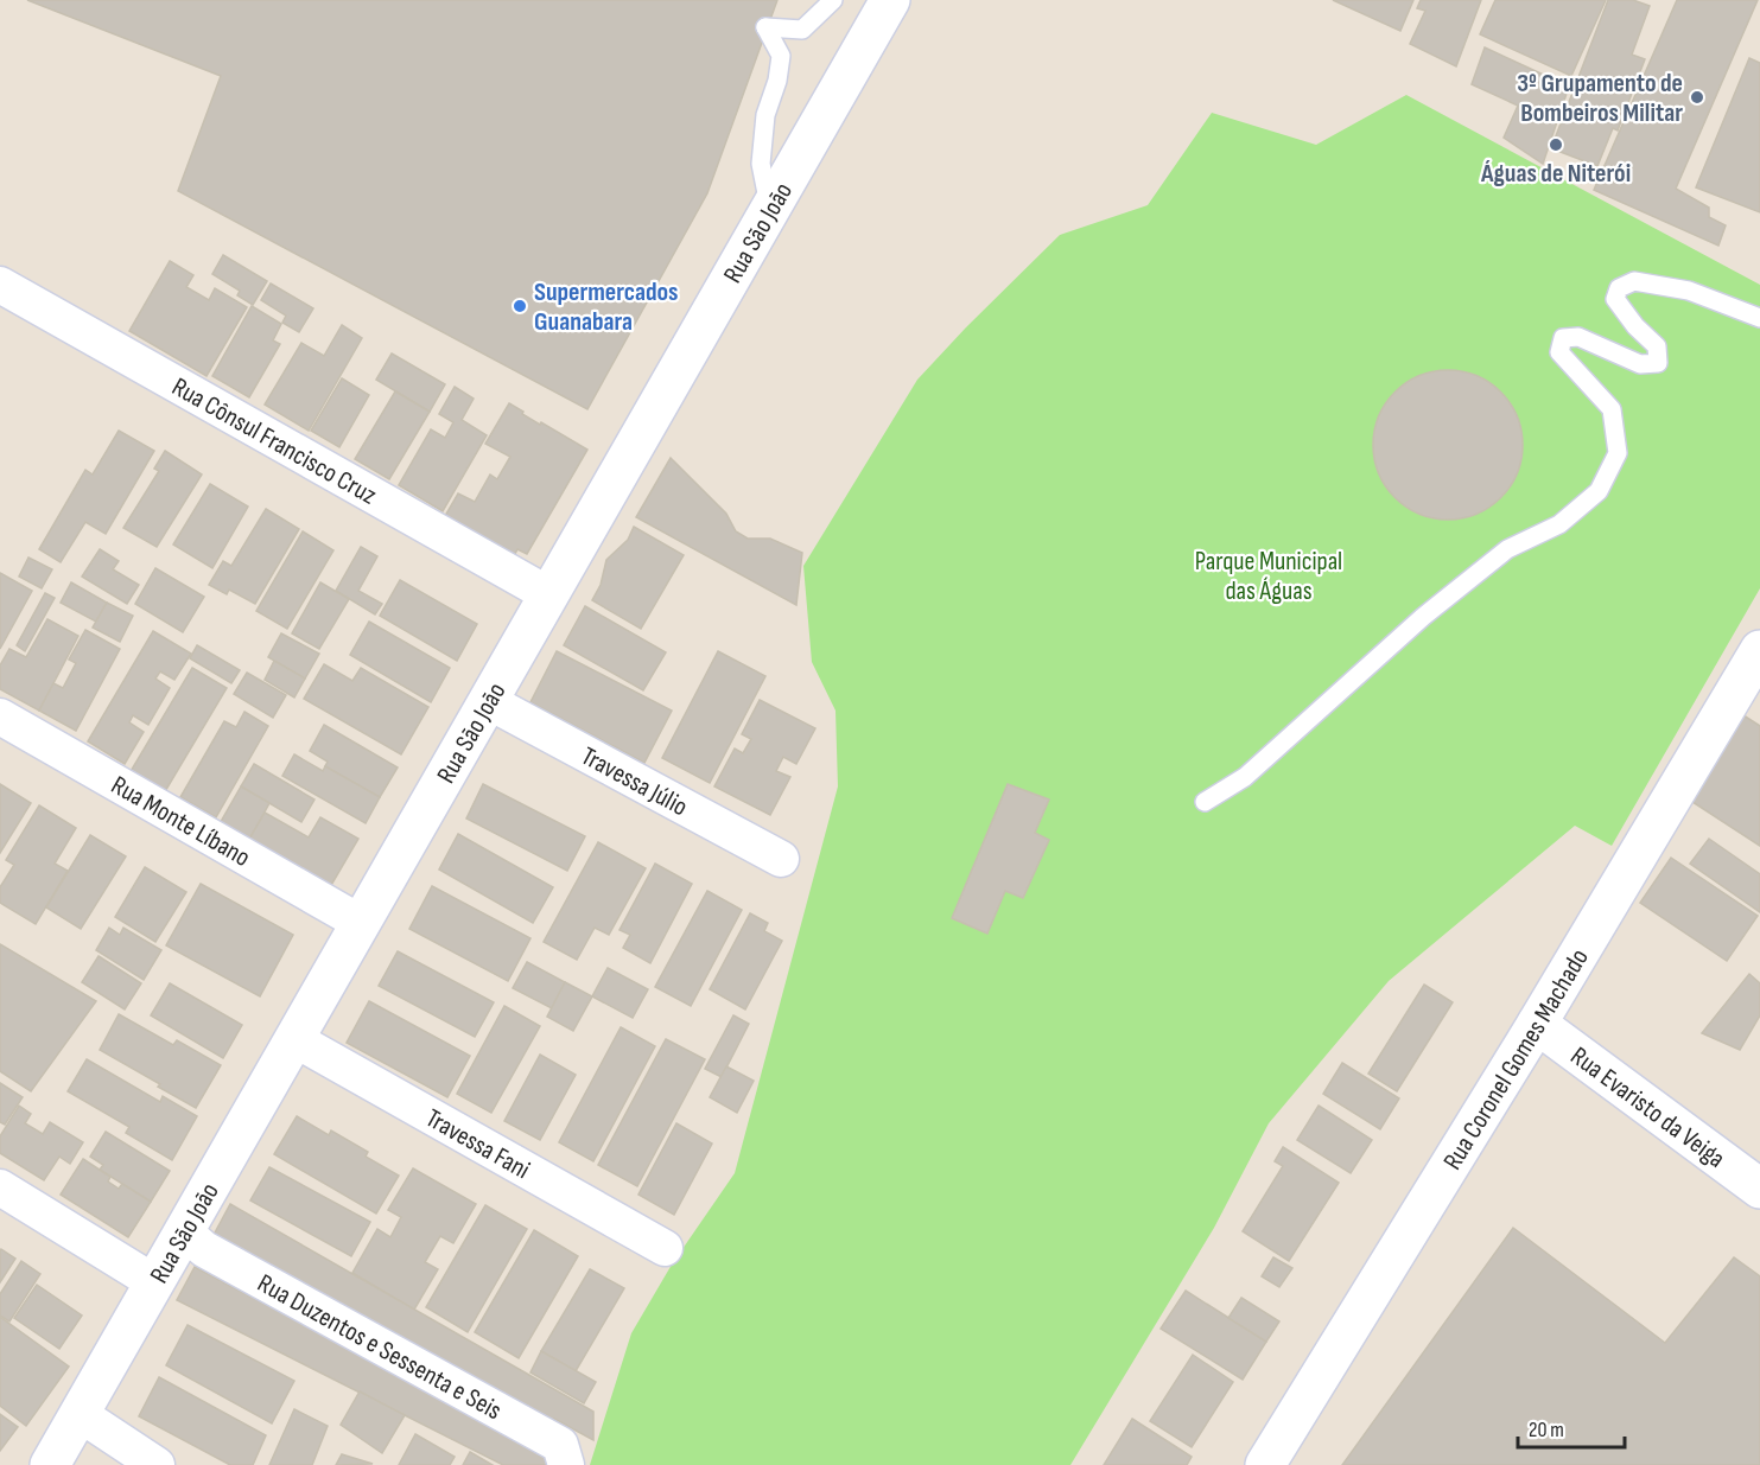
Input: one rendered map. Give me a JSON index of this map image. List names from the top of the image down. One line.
{"streets":{"street":["Rua São João","Rua Cônsul Francisco Cruz","Travessa Júlio","Rua Monte Líbano","Rua Coronel Gomes Machado","Rua Evaristo da Veiga","Travessa Fani","Rua Duzentos e Sessenta e Seis"]},"crossings":[["Rua São João","Rua Cônsul Francisco Cruz"],["Rua São João","Travessa Júlio"],["Rua São João","Rua Monte Líbano"],["Rua São João","Travessa Fani"],["Rua São João","Rua Duzentos e Sessenta e Seis"],["Rua Coronel Gomes Machado","Rua Evaristo da Veiga"]],"parks":["Parque Municipal das Águas"],"places":["3º Grupamento de Bombeiros Militar","Águas de Niterói","Supermercados Guanabara"],"scale_bar":"20 m"}
